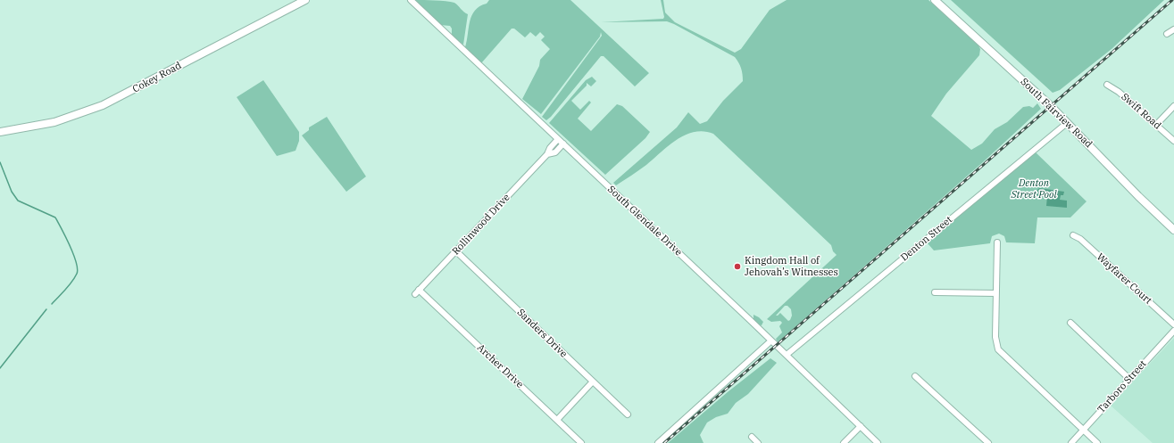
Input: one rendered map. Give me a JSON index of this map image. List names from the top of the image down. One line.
{"streets":{"main road":["Cokey Road","South Fairview Road"],"street":["Swift Road","South Glendale Drive","Rollinwood Drive","Denton Street","Wayfarer Court","Sanders Drive","Archer Drive","Tarboro Street"]},"crossings":[["South Fairview Road","Denton Street"],["South Glendale Drive","Rollinwood Drive"],["South Glendale Drive","Denton Street"],["Rollinwood Drive","Sanders Drive"],["Rollinwood Drive","Archer Drive"]],"parks":["Denton Street Pool"],"places":["Kingdom Hall of Jehovah’s Witnesses"]}
